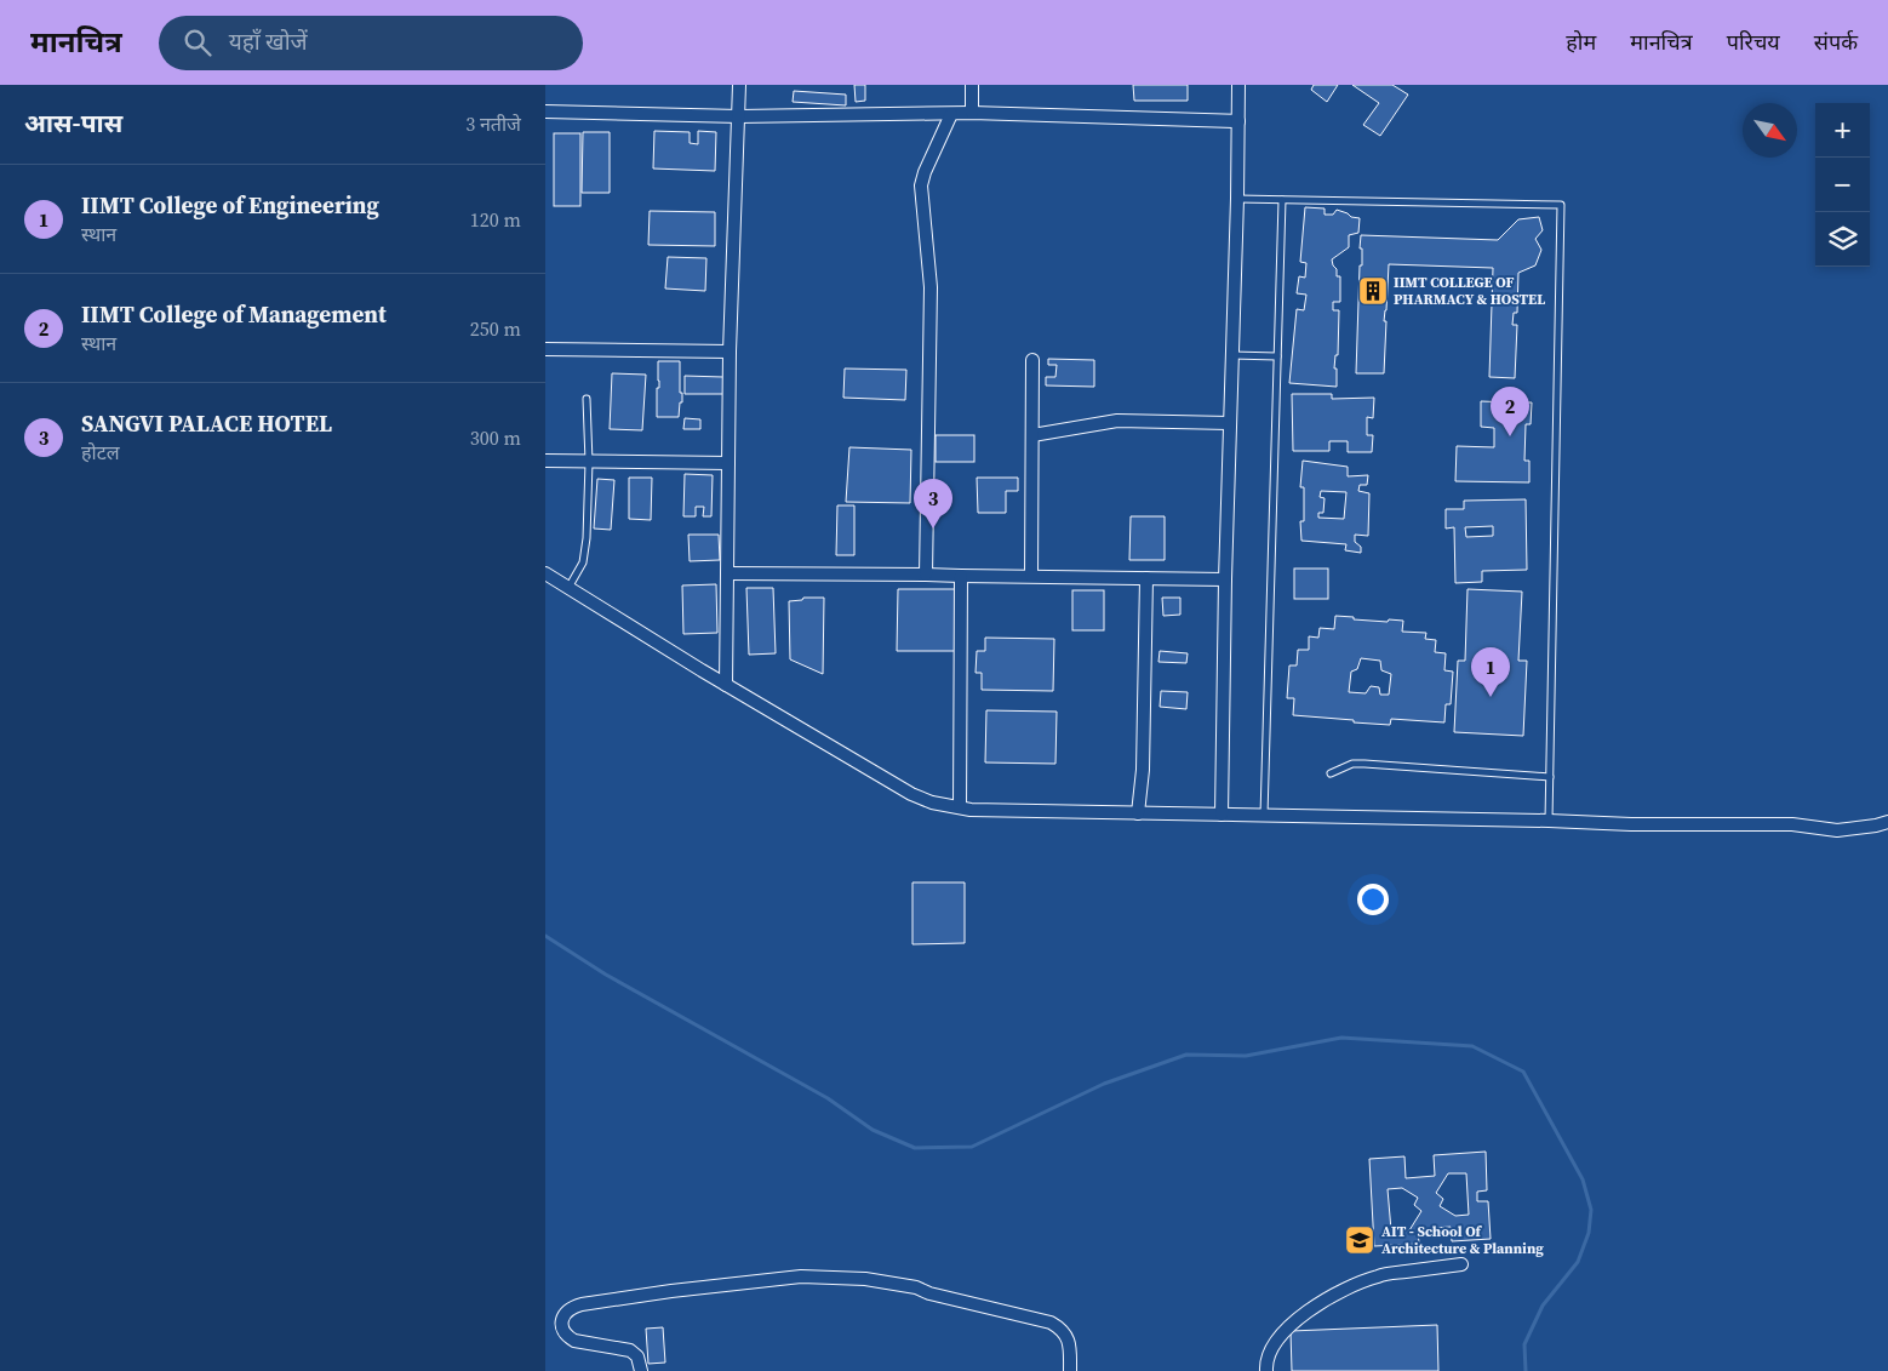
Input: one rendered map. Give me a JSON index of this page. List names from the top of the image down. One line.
{"places":{"building":["IIMT COLLEGE OF PHARMACY & HOSTEL"],"school or university":["AIT - School Of Architecture & Planning"]},"north":"bottom right","page":{"header":"मानचित्र","search":"यहाँ खोजें","nav":["होम","मानचित्र","परिचय","संपर्क"],"heading":["आस-पास","3 नतीजे"],"map_buttons":["+","−"],"list":[{"mark":"1","name":"IIMT College of Engineering","note":"स्थान","value":"120 m"},{"mark":"2","name":"IIMT College of Management","note":"स्थान","value":"250 m"},{"mark":"3","name":"SANGVI PALACE HOTEL","note":"होटल","value":"300 m"}],"pins":["2","3","1"]}}
